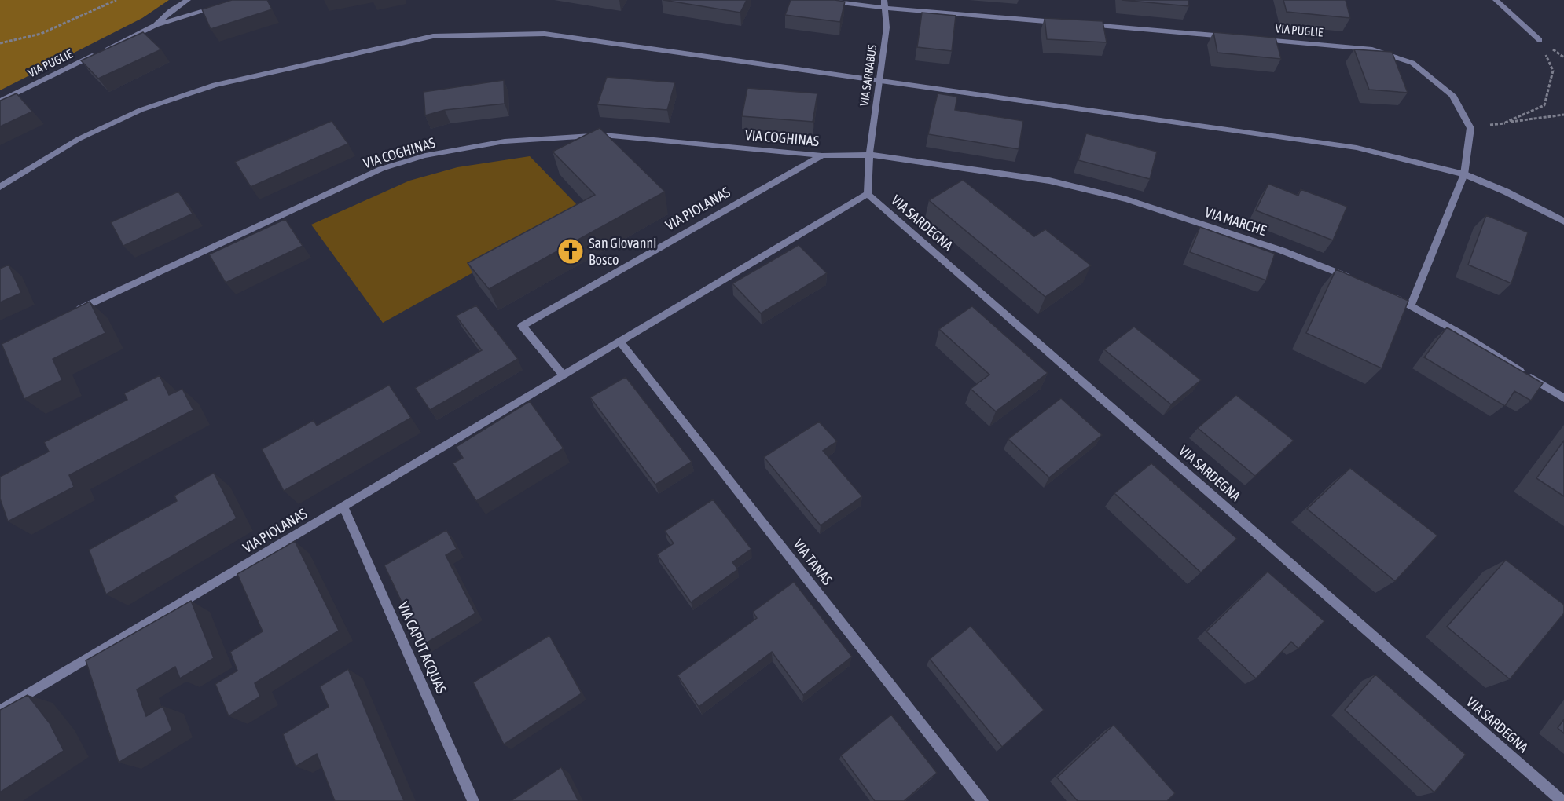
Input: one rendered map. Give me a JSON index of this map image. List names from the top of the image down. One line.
{"streets":{"street":["VIA PUGLIE","VIA SARRABUS","VIA COGHINAS","VIA PIOLANAS","VIA MARCHE","VIA SARDEGNA","VIA TANAS","VIA CAPUT ACQUAS"]},"crossings":[["VIA SARRABUS","VIA COGHINAS"],["VIA SARRABUS","VIA MARCHE"],["VIA COGHINAS","VIA PIOLANAS"],["VIA COGHINAS","VIA MARCHE"],["VIA PIOLANAS","VIA SARDEGNA"],["VIA PIOLANAS","VIA TANAS"],["VIA PIOLANAS","VIA CAPUT ACQUAS"]],"places":{"church":["San Giovanni Bosco"]}}
